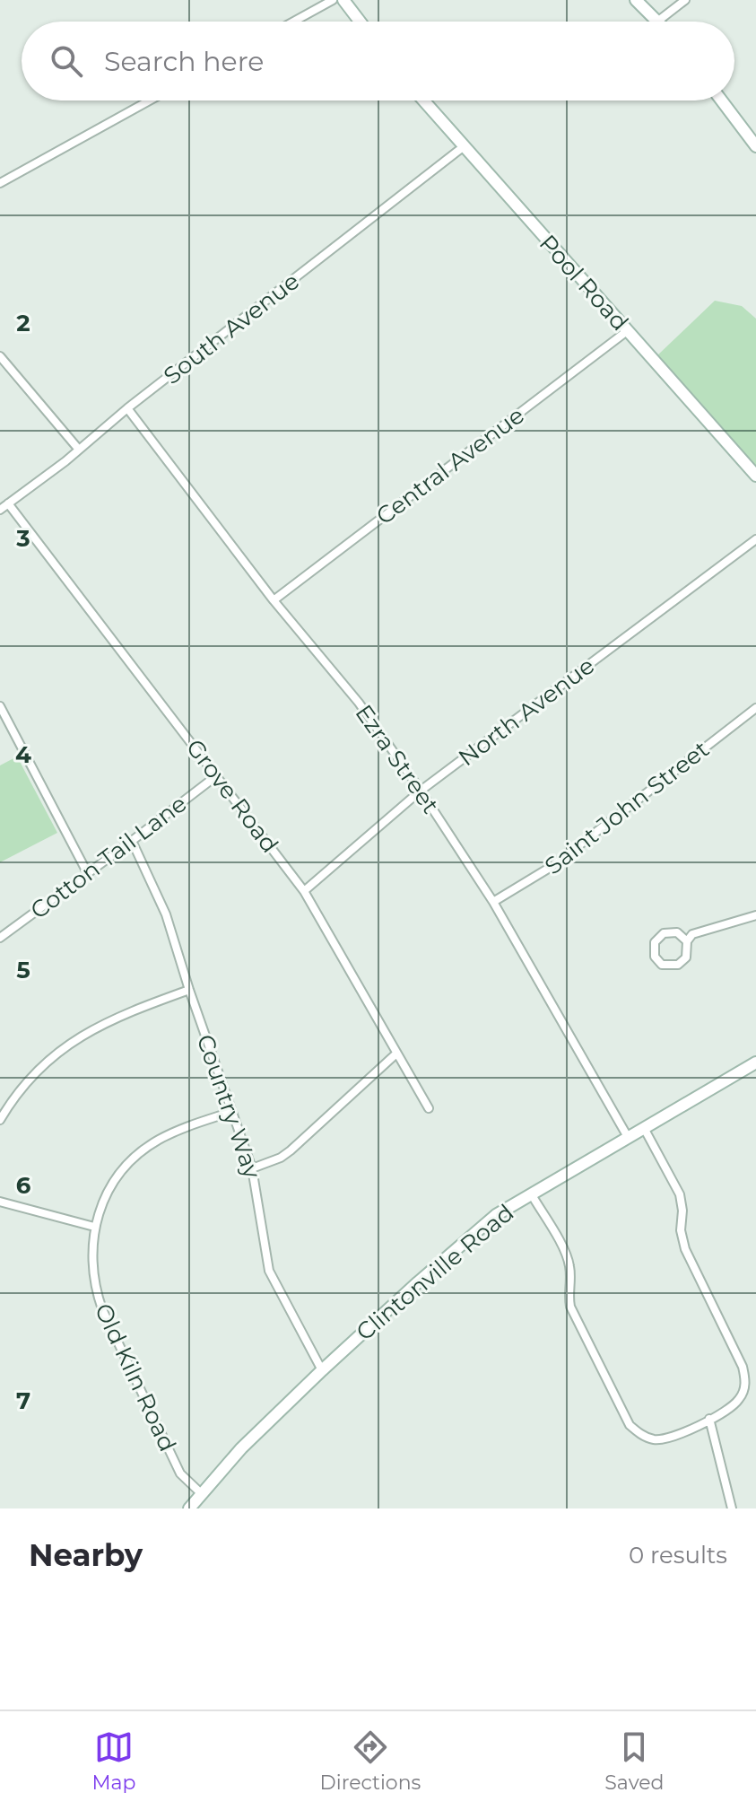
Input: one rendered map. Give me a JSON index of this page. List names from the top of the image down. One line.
{"streets":{"main road":["Pool Road","Clintonville Road"],"street":["South Avenue","Central Avenue","North Avenue","Ezra Street","Grove Road","Saint John Street","Cotton Tail Lane","Country Way","Old Kiln Road"]},"crossings":[["Pool Road","South Avenue"],["Pool Road","Central Avenue"],["South Avenue","Ezra Street"],["South Avenue","Grove Road"],["Central Avenue","Ezra Street"],["North Avenue","Ezra Street"],["North Avenue","Grove Road"],["Ezra Street","Saint John Street"],["Ezra Street","Clintonville Road"],["Grove Road","Cotton Tail Lane"],["Cotton Tail Lane","Country Way"],["Country Way","Clintonville Road"],["Country Way","Old Kiln Road"],["Clintonville Road","Old Kiln Road"]],"page":{"search":"Search here","heading":["Nearby","0 results"],"nav":["Map","Directions","Saved"]},"grid":{"rows":["2","3","4","5","6","7"]}}
